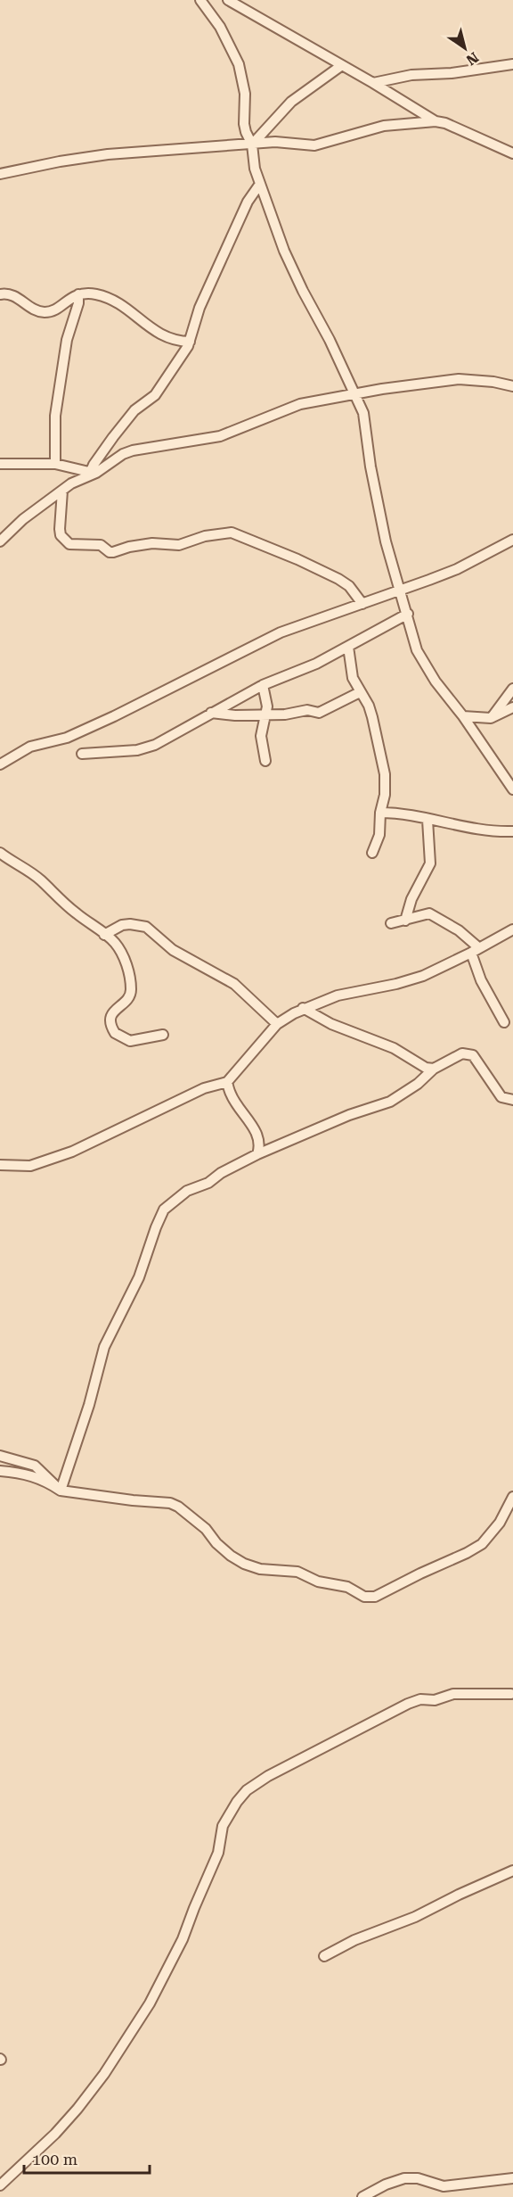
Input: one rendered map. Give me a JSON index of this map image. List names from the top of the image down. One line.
{"scale_bar":"100 m","north":"bottom right"}
